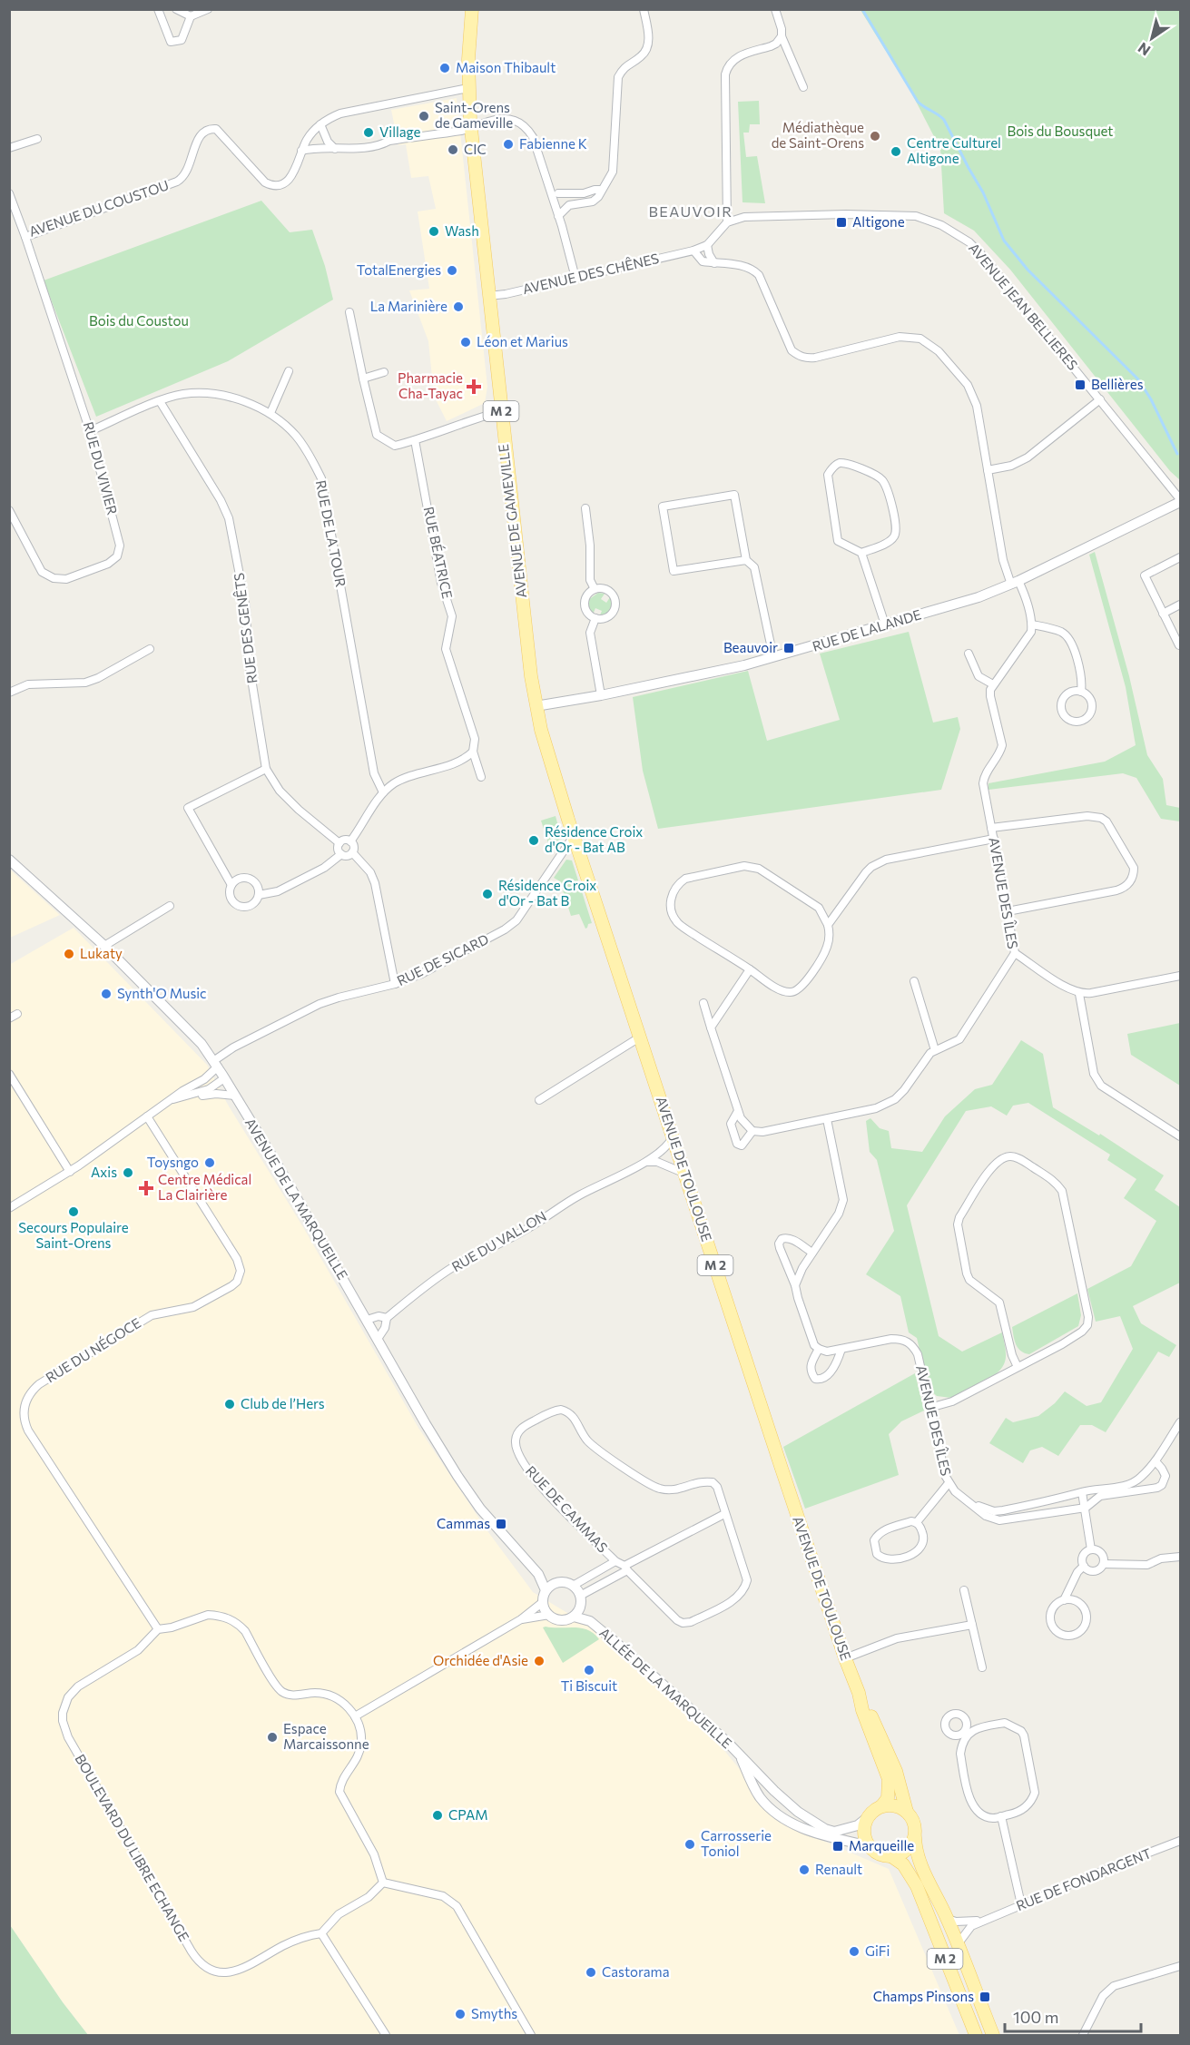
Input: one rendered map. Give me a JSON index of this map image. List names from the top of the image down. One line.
{"streets":{"main road":["M 2","AVENUE DE GAMEVILLE","AVENUE DE TOULOUSE"],"street":["AVENUE DU COUSTOU","AVENUE DES CHÊNES","AVENUE JEAN BELLIERES","RUE DU VIVIER","RUE DE LA TOUR","RUE BÉATRICE","RUE DES GENÊTS","RUE DE LALANDE","AVENUE DES ÎLES","RUE DE SICARD","AVENUE DE LA MARQUEILLE","RUE DU VALLON","RUE DU NÉGOCE","RUE DE CAMMAS","ALLÉE DE LA MARQUEILLE","BOULEVARD DU LIBRE ECHANGE","RUE DE FONDARGENT"]},"crossings":[["AVENUE DU COUSTOU","RUE DU VIVIER"],["AVENUE DES CHÊNES","AVENUE DE GAMEVILLE"],["AVENUE JEAN BELLIERES","RUE DE LALANDE"],["M 2","AVENUE DE TOULOUSE"],["M 2","ALLÉE DE LA MARQUEILLE"],["M 2","RUE DE FONDARGENT"],["RUE DU VIVIER","RUE DE LA TOUR"],["AVENUE DE GAMEVILLE","RUE DE LALANDE"],["AVENUE DE GAMEVILLE","AVENUE DE TOULOUSE"],["RUE DE LA TOUR","RUE DES GENÊTS"],["RUE DE LALANDE","AVENUE DE TOULOUSE"],["RUE DE SICARD","AVENUE DE TOULOUSE"],["RUE DE SICARD","AVENUE DE LA MARQUEILLE"],["RUE DE SICARD","RUE DU NÉGOCE"],["AVENUE DE TOULOUSE","RUE DU VALLON"],["AVENUE DE TOULOUSE","ALLÉE DE LA MARQUEILLE"],["AVENUE DE LA MARQUEILLE","RUE DU VALLON"],["AVENUE DE LA MARQUEILLE","RUE DE CAMMAS"],["AVENUE DE LA MARQUEILLE","ALLÉE DE LA MARQUEILLE"],["RUE DU NÉGOCE","BOULEVARD DU LIBRE ECHANGE"],["RUE DE CAMMAS","ALLÉE DE LA MARQUEILLE"]],"districts":["BEAUVOIR"],"parks":["Bois du Bousquet","Bois du Coustou"],"places":{"other":["Maison Thibault","Saint-Orens de Gameville","Village","Médiathèque de Saint-Orens","Fabienne K","CIC","Centre Culturel Altigone","Wash","TotalEnergies","La Marinière","Léon et Marius","Résidence Croix d'Or - Bat AB","Résidence Croix d'Or - Bat B","Lukaty","Synth'O Music","Toysngo","Axis","Secours Populaire Saint-Orens","Club de l’Hers","Orchidée d'Asie","Ti Biscuit","Espace Marcaissonne","CPAM","Carrosserie Toniol","Renault","GiFi","Castorama","Smyths"],"transit":["Altigone","Bellières","Beauvoir","Cammas","Marqueille","Champs Pinsons"],"health":["Pharmacie Cha-Tayac","Centre Médical La Clairière"]},"scale_bar":"100 m","north":"bottom left"}
